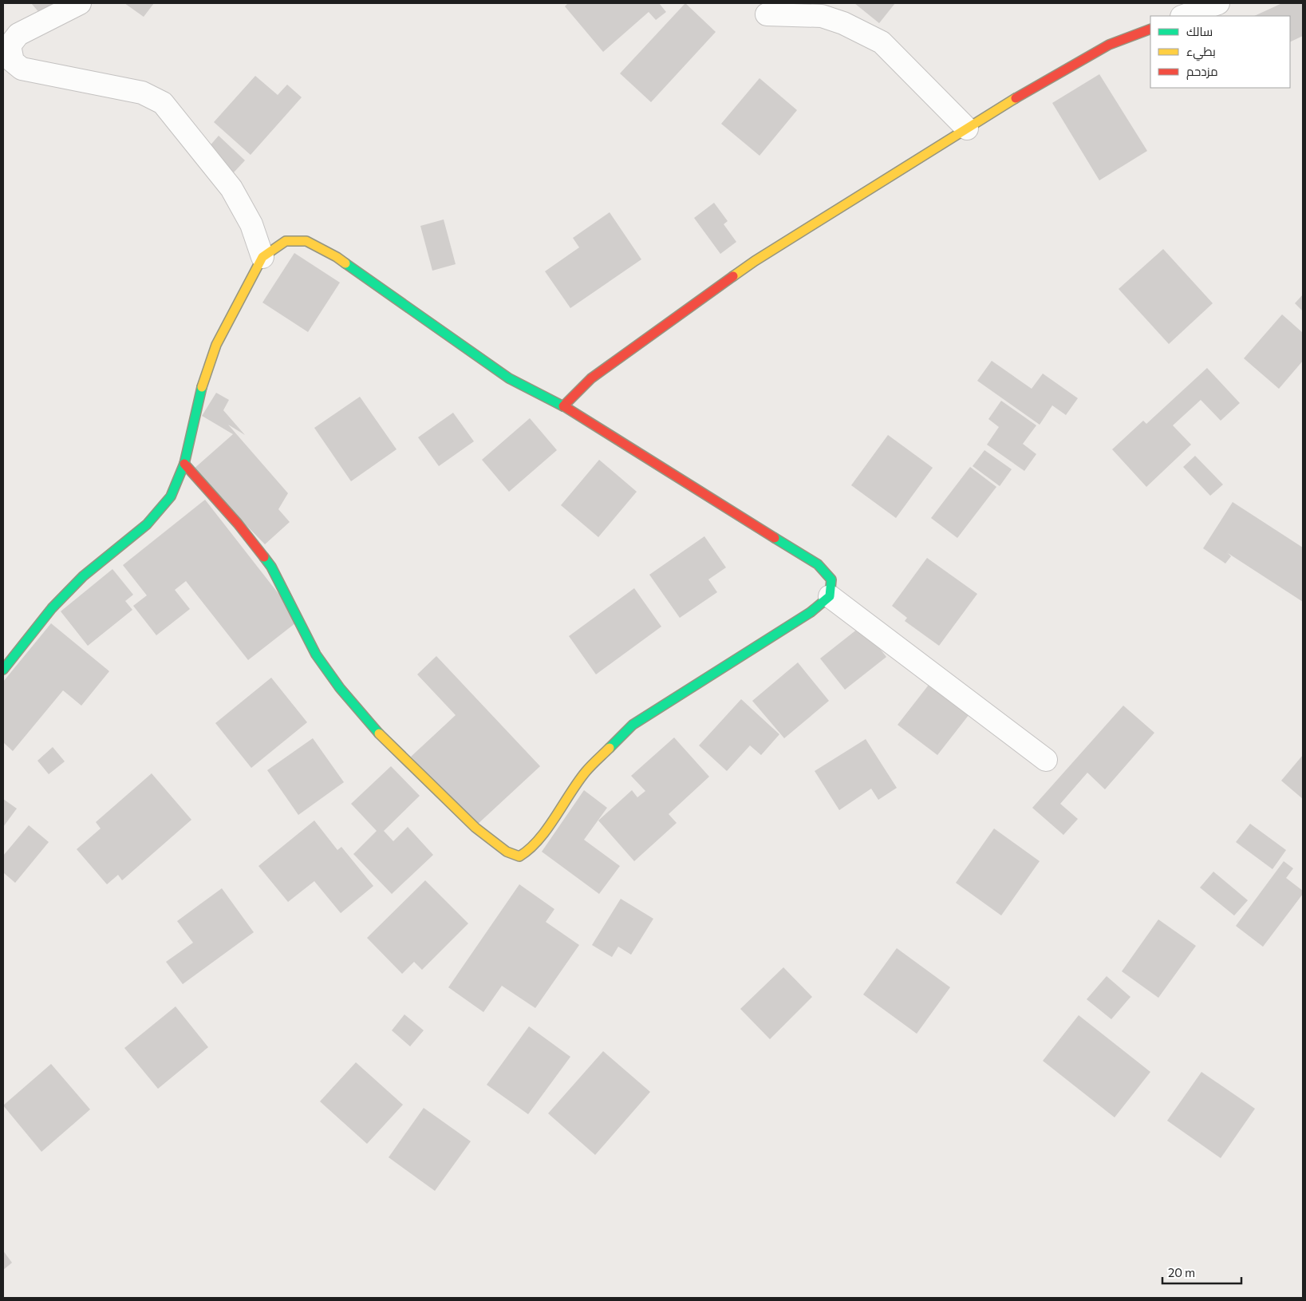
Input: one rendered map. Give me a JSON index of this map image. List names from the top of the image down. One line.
{"legend":["سالك","بطيء","مزدحم"],"scale_bar":"20 m"}
